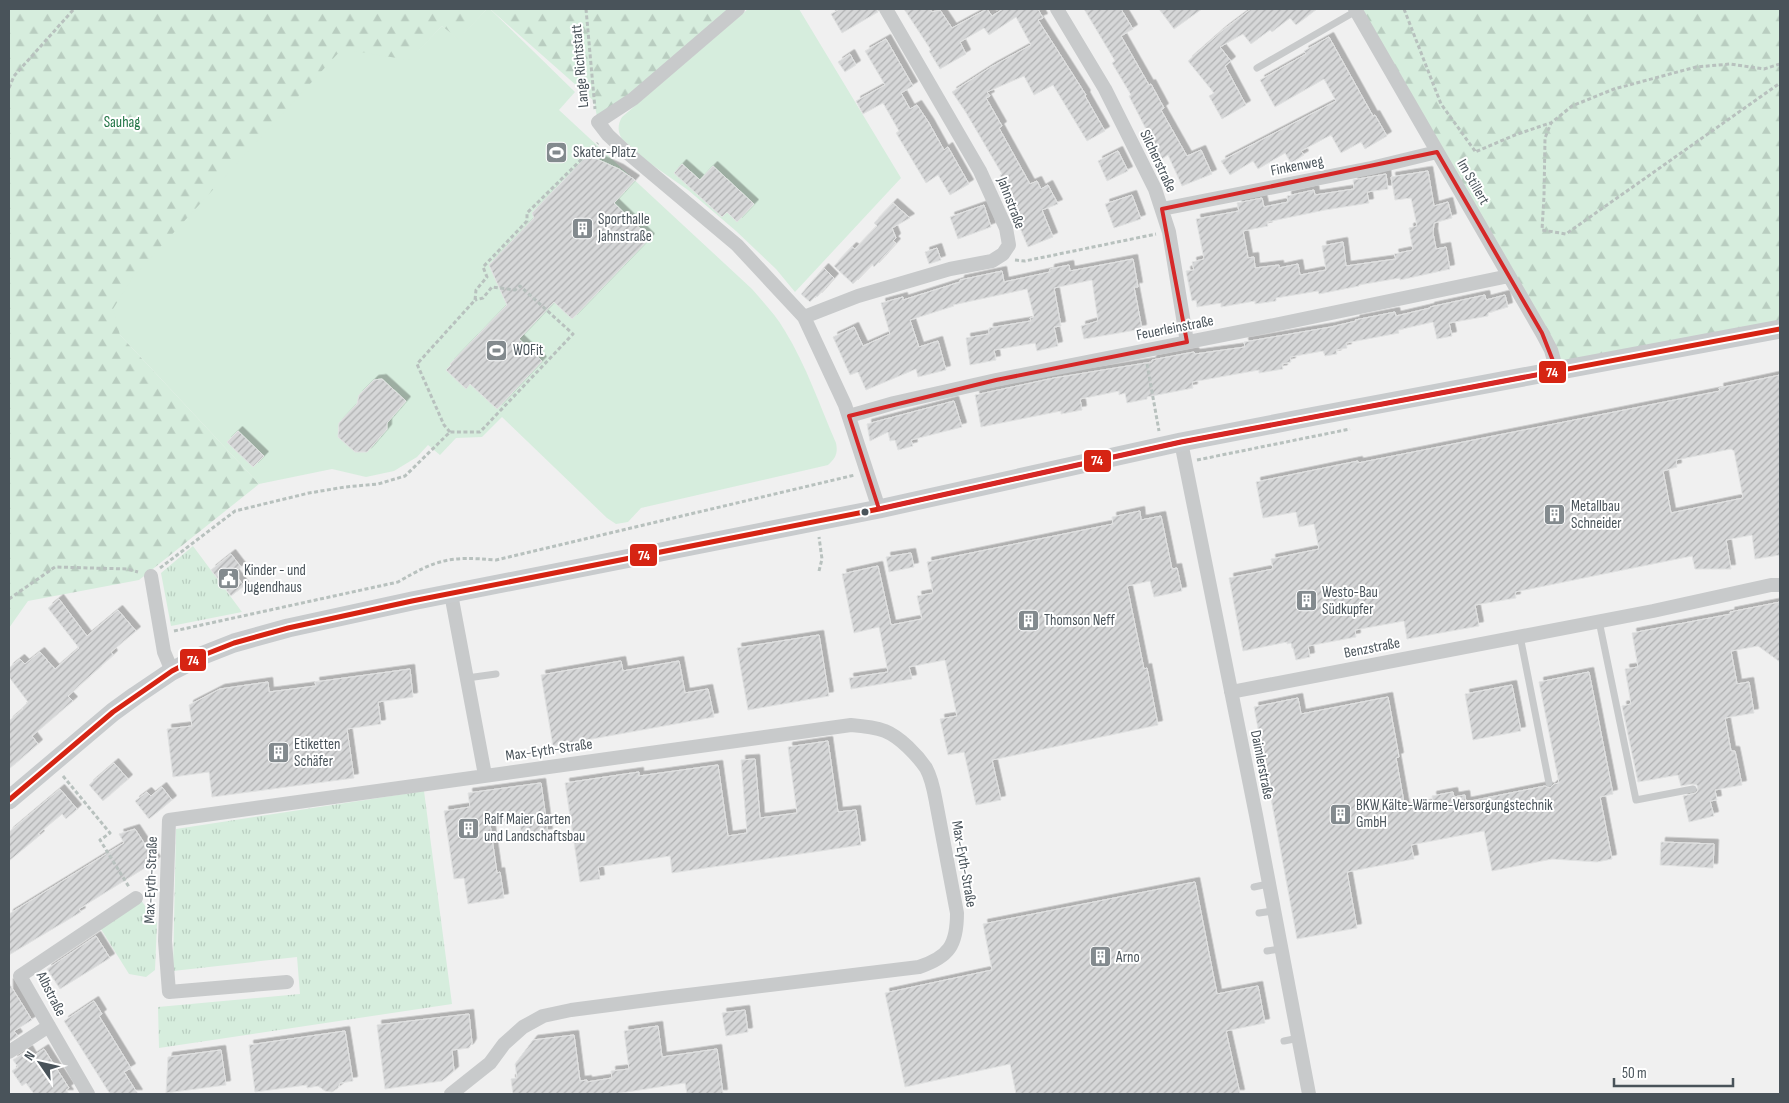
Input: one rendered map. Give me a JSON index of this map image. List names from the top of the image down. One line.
{"streets":{"street":["Silcherstraße","Finkenweg","Im Stillert","Jahnstraße","Feuerleinstraße","Benzstraße","Max-Eyth-Straße","Daimlerstraße","Albstraße"],"path":["Lange Richtstatt"]},"crossings":[["Silcherstraße","Finkenweg"],["Silcherstraße","Feuerleinstraße"],["Finkenweg","Im Stillert"],["Im Stillert","Feuerleinstraße"],["Benzstraße","Daimlerstraße"]],"parks":["Sauhag"],"places":{"sports":["Skater-Platz","WOFit"],"building":["Sporthalle Jahnstraße","Metallbau Schneider","Westo-Bau Südkupfer","Thomson Neff","Etiketten Schäfer","BKW Kälte-Wärme-Versorgungstechnik GmbH","Ralf Maier Garten und Landschaftsbau","Arno"],"public building":["Kinder - und Jugendhaus"]},"lines":["transit line 74"],"scale_bar":"50 m","north":"top left"}
